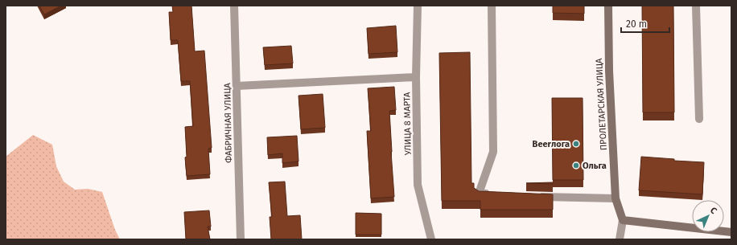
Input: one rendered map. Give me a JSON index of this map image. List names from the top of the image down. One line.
{"streets":{"street":["ПРОЛЕТАРСКАЯ УЛИЦА","ФАБРИЧНАЯ УЛИЦА","УЛИЦА 8 МАРТА"]},"places":["Beerлога","Ольга"],"scale_bar":"20 m","north":"top right"}
